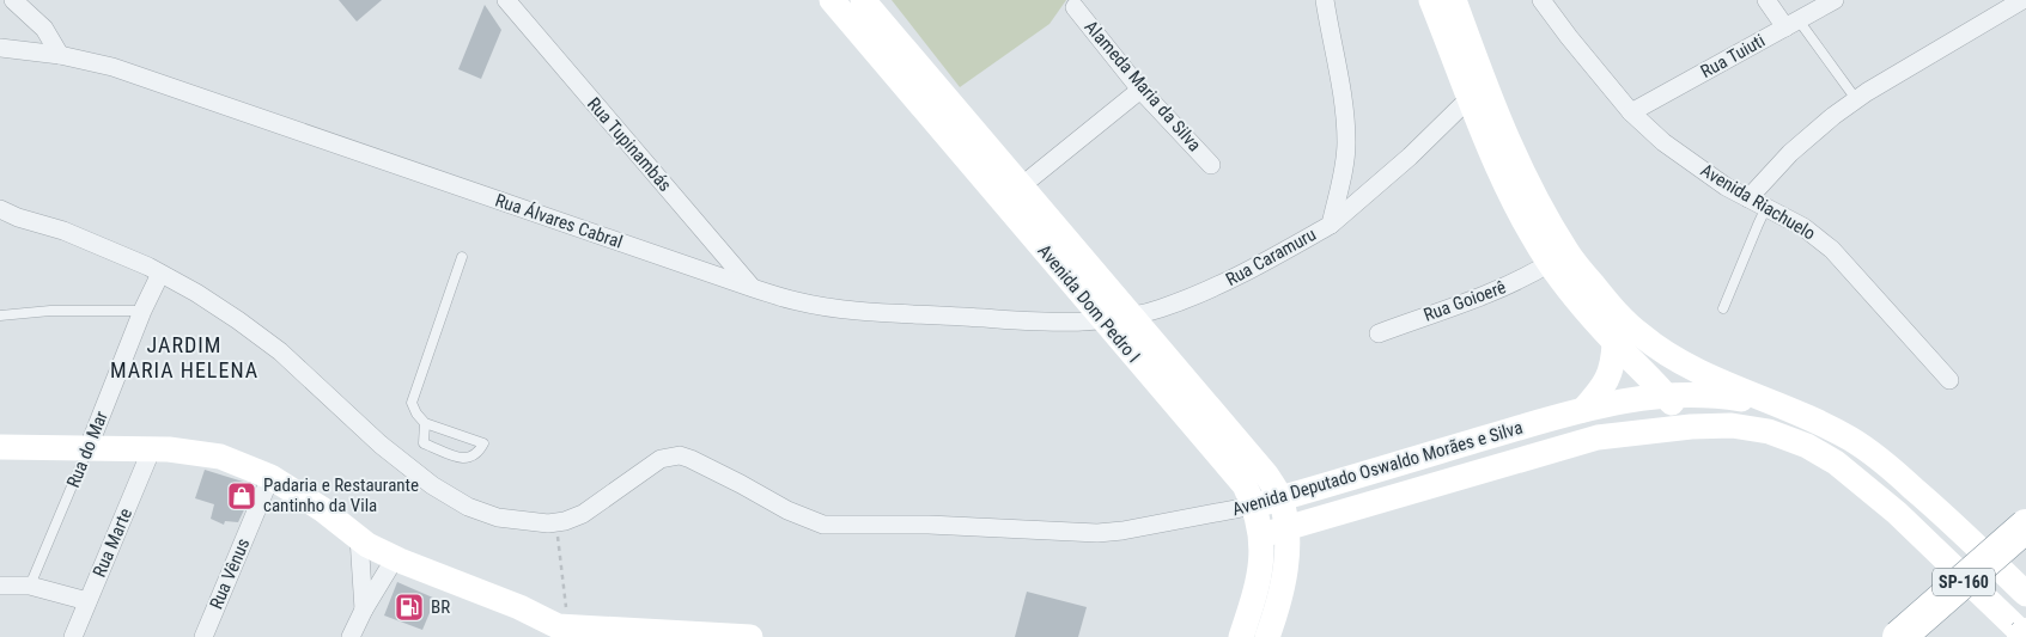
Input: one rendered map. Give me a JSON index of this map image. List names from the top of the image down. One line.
{"streets":{"highway":["SP-160"],"main road":["Avenida Dom Pedro I","Avenida Deputado Oswaldo Morães e Silva"],"street":["Rua Tuiuti","Alameda Maria da Silva","Rua Tupinambás","Avenida Riachuelo","Rua Álvares Cabral","Rua Caramuru","Rua Goioerê","Rua do Mar","Rua Marte","Rua Vênus"]},"crossings":[["Rua Tuiuti","Avenida Riachuelo"],["Rua Tupinambás","Rua Álvares Cabral"],["Rua Álvares Cabral","Rua Caramuru"],["Rua Álvares Cabral","Avenida Dom Pedro I"],["Rua Caramuru","Avenida Dom Pedro I"],["Avenida Dom Pedro I","Avenida Deputado Oswaldo Morães e Silva"],["Rua do Mar","Avenida Deputado Oswaldo Morães e Silva"]],"districts":["JARDIM MARIA HELENA"],"places":{"shop":["Padaria e Restaurante cantinho da Vila"],"fuel station":["BR"]}}
